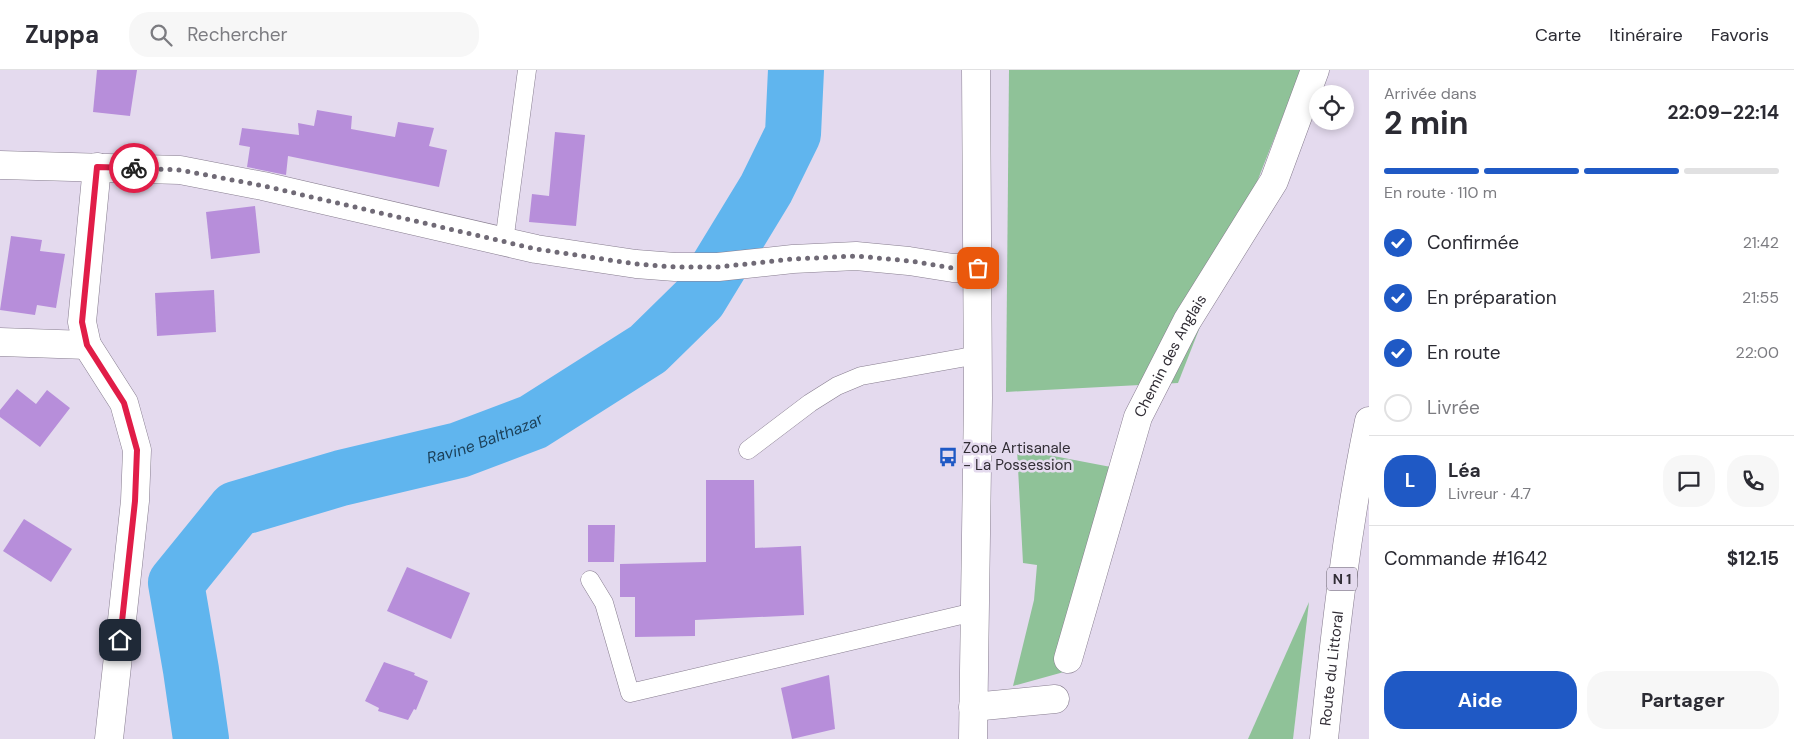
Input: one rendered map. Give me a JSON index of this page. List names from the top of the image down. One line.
{"streets":{"main road":["Chemin des Anglais","N 1","Route du Littoral"]},"water":["Ravine Balthazar"],"places":{"bus stop":["Zone Artisanale - La Possession"]},"page":{"header":"Zuppa","search":"Rechercher","nav":["Carte","Itinéraire","Favoris"],"heading":["2 min","Arrivée dans","22:09–22:14"],"panel":["Léa","Livreur · 4.7","Commande #1642","$12.15"],"bar":"En route · 110 m","list":[["Confirmée","21:42"],["En préparation","21:55"],["En route","22:00"],"Livrée"],"round":"L","buttons":["Aide","Partager"]}}
